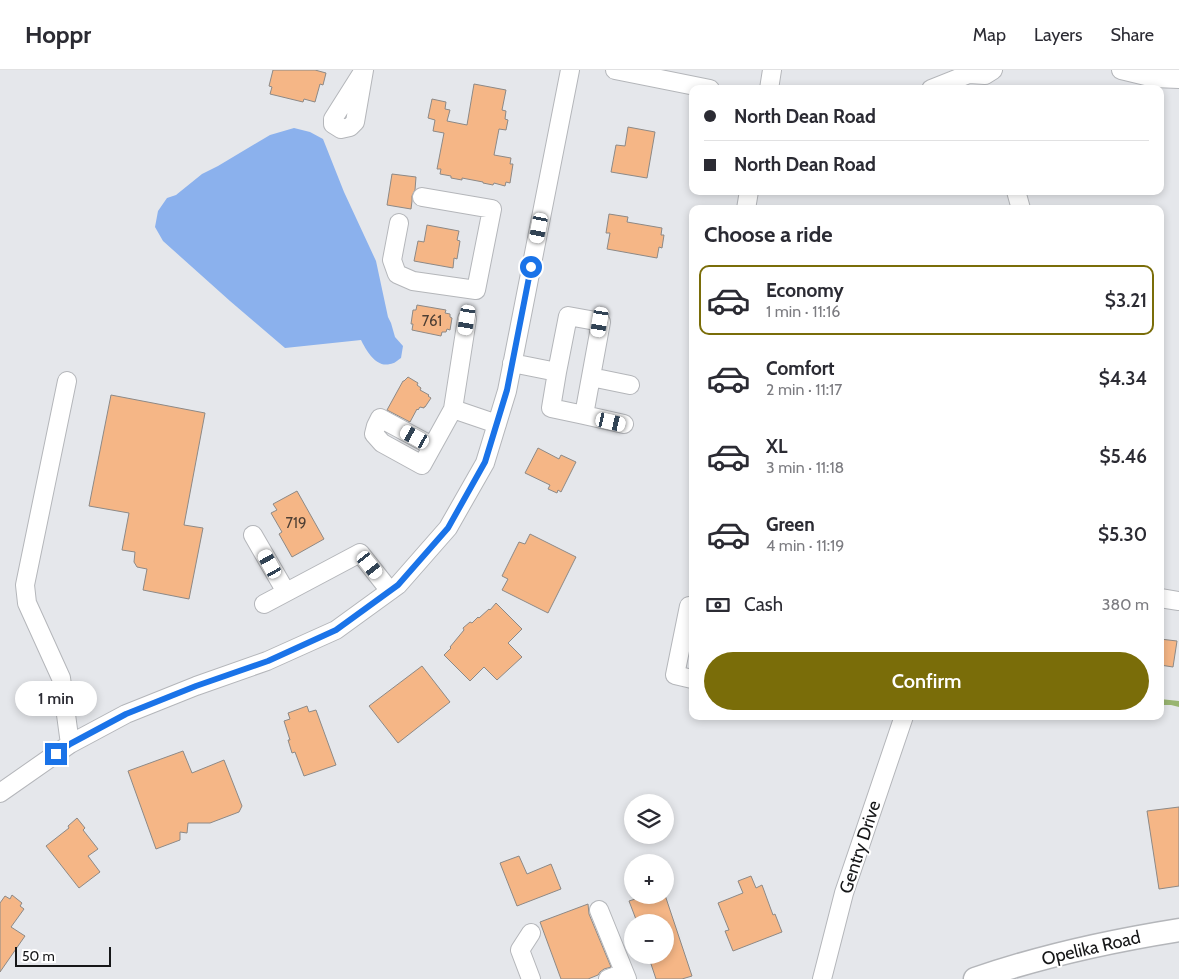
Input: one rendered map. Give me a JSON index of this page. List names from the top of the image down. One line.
{"streets":{"main road":["Opelika Road"],"street":["Gentry Drive"]},"house_numbers":["761","719"],"scale_bar":"50 m","page":{"header":"Hoppr","nav":["Map","Layers","Share"],"banner":["North Dean Road","North Dean Road"],"heading":"Choose a ride","list":[{"name":"Economy","note":"1 min · 11:16","value":"$3.21"},{"name":"Comfort","note":"2 min · 11:17","value":"$4.34"},{"name":"XL","note":"3 min · 11:18","value":"$5.46"},{"name":"Green","note":"4 min · 11:19","value":"$5.30"}],"pay":["Cash","380 m"],"buttons":"Confirm","bubble":"1 min","map_buttons":["+","−"],"scale":"50 m"}}
